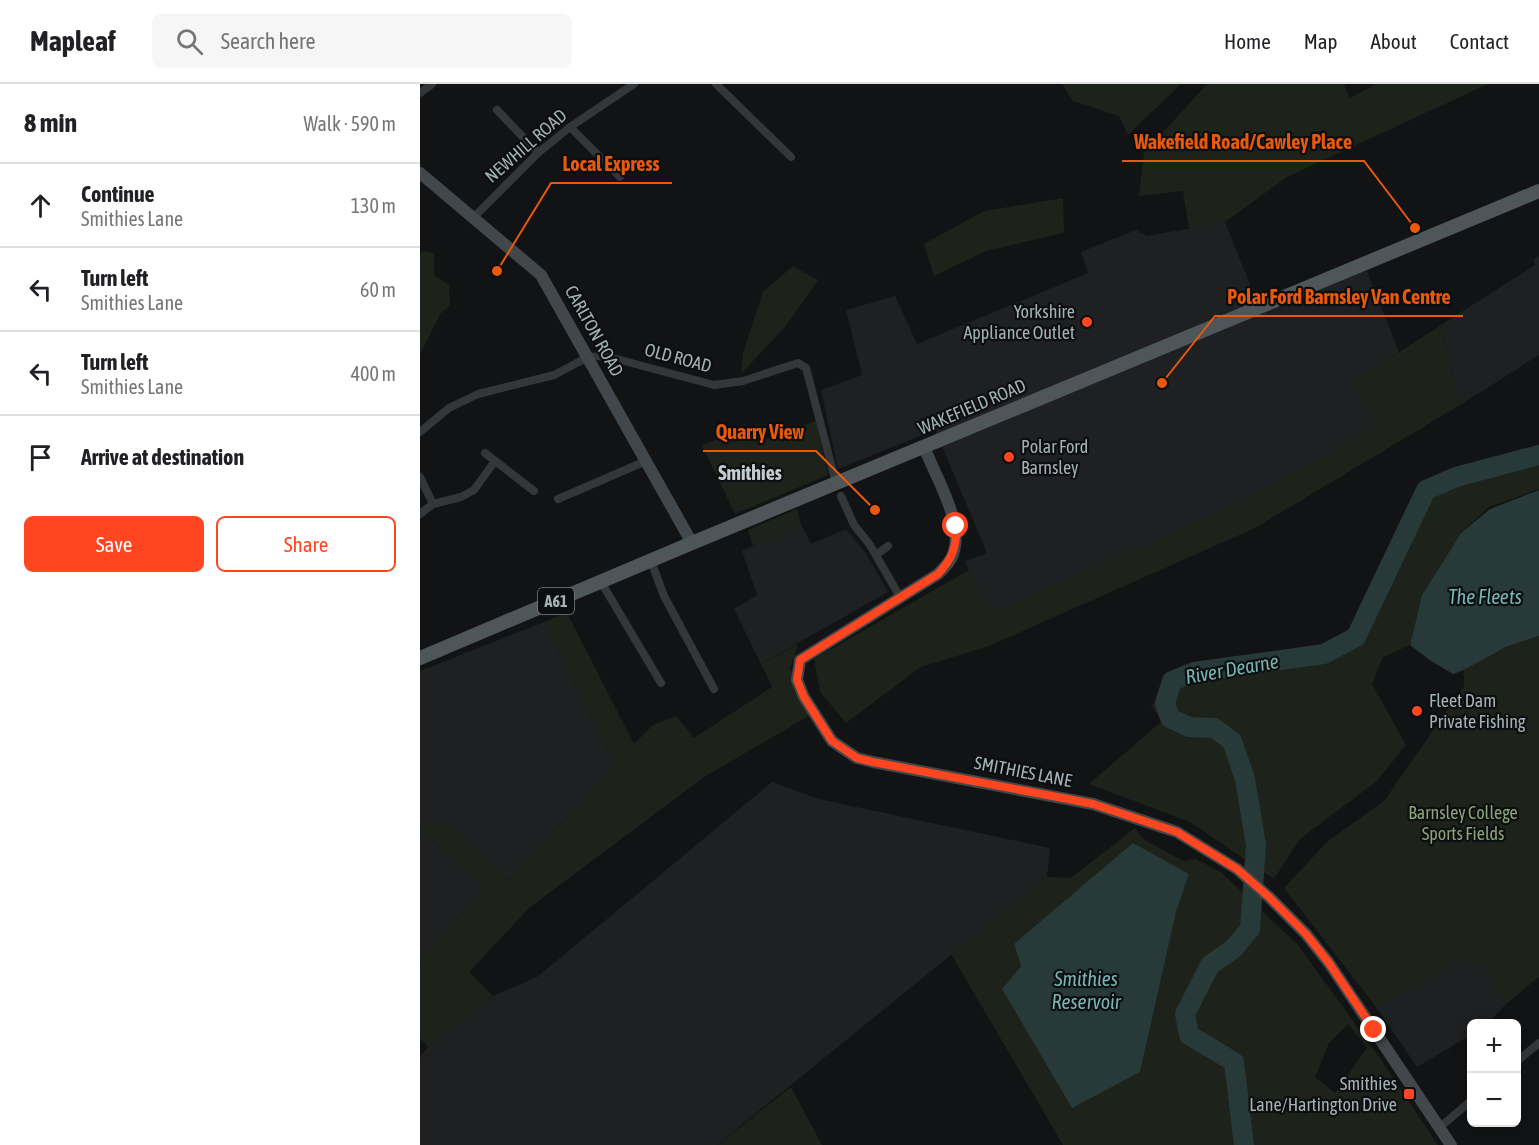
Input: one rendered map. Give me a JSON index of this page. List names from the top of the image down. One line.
{"streets":{"main road":["WAKEFIELD ROAD","A61"],"street":["NEWHILL ROAD","CARLTON ROAD","OLD ROAD","SMITHIES LANE"]},"crossings":[["NEWHILL ROAD","CARLTON ROAD"],["CARLTON ROAD","OLD ROAD"],["CARLTON ROAD","WAKEFIELD ROAD"],["OLD ROAD","WAKEFIELD ROAD"],["WAKEFIELD ROAD","SMITHIES LANE"]],"districts":["Smithies"],"water":["The Fleets","River Dearne","Smithies Reservoir"],"parks":["Barnsley College Sports Fields"],"places":{"other":["Wakefield Road/Cawley Place","Local Express","Yorkshire Appliance Outlet","Polar Ford Barnsley Van Centre","Polar Ford Barnsley","Quarry View","Fleet Dam Private Fishing"],"transit":["Smithies Lane/Hartington Drive"]},"page":{"header":"Mapleaf","search":"Search here","nav":["Home","Map","About","Contact"],"heading":["8 min","Walk · 590 m"],"list":[["Continue","Smithies Lane","130 m"],["Turn left","Smithies Lane","60 m"],["Turn left","Smithies Lane","400 m"],"Arrive at destination"],"buttons":["Save","Share"],"map_buttons":["+","−"]}}
